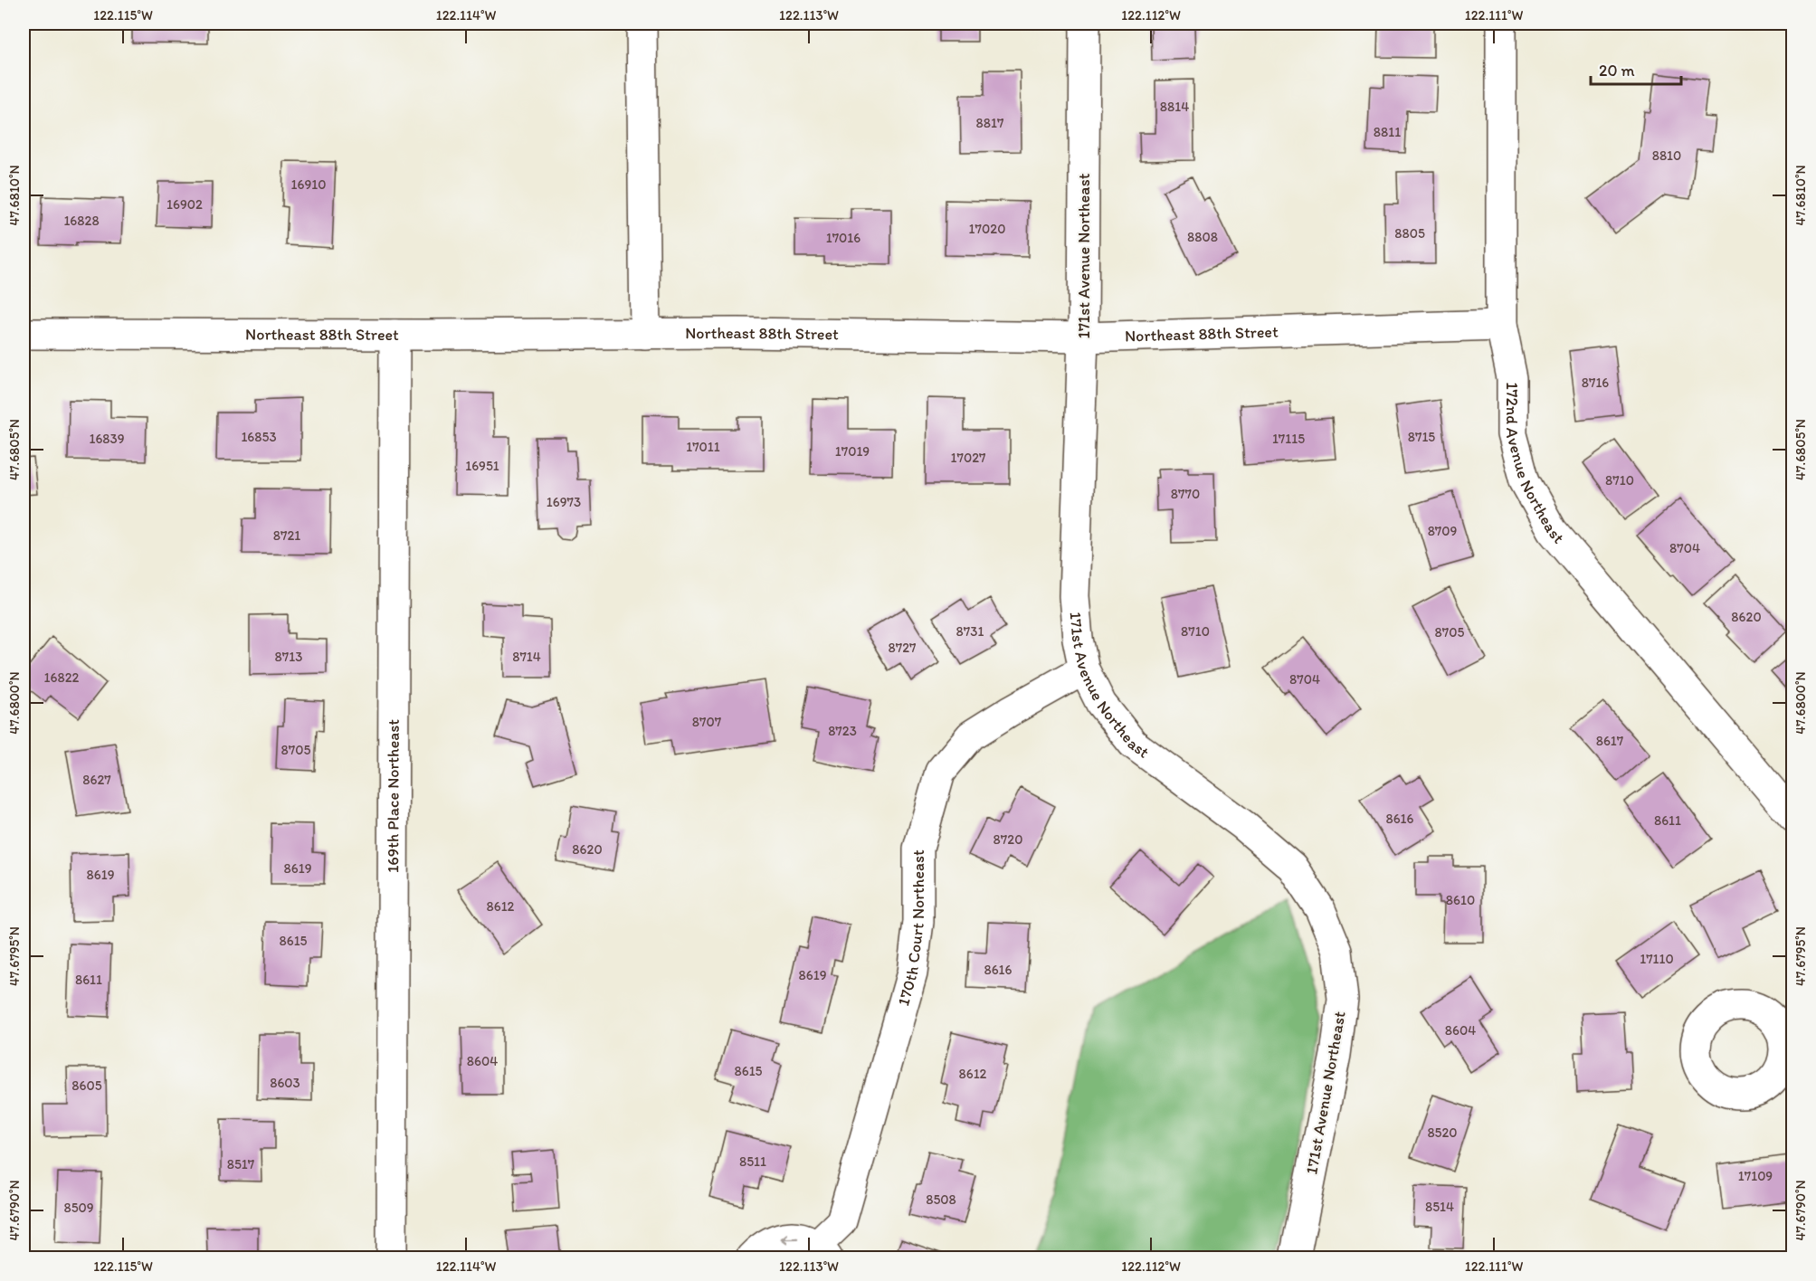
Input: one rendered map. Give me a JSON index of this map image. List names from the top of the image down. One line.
{"streets":{"street":["171st Avenue Northeast","Northeast 88th Street","172nd Avenue Northeast","169th Place Northeast","170th Court Northeast"]},"crossings":[["171st Avenue Northeast","Northeast 88th Street"],["171st Avenue Northeast","170th Court Northeast"],["Northeast 88th Street","172nd Avenue Northeast"],["Northeast 88th Street","169th Place Northeast"]],"house_numbers":["8814","8817","8811","8810","16910","16902","16828","17020","8805","8808","17016","8716","16853","8715","16839","17115","17011","17019","17027","16951","8710","8770","16973","8709","8721","8704","8620","8731","8710","8705","8727","8713","8714","16822","8704","8707","8723","8617","8705","8627","8616","8611","8720","8620","8619","8619","8610","8612","8615","17110","8616","8619","8611","8604","8604","8615","8612","8603","8605","8520","8511","8517","17109","8508","8514","8509"],"scale_bar":"20 m","coordinates":["122.115°W","122.114°W","122.113°W","122.112°W","122.111°W","47.6810°N","47.6805°N","47.6800°N","47.6795°N","47.6790°N"]}
